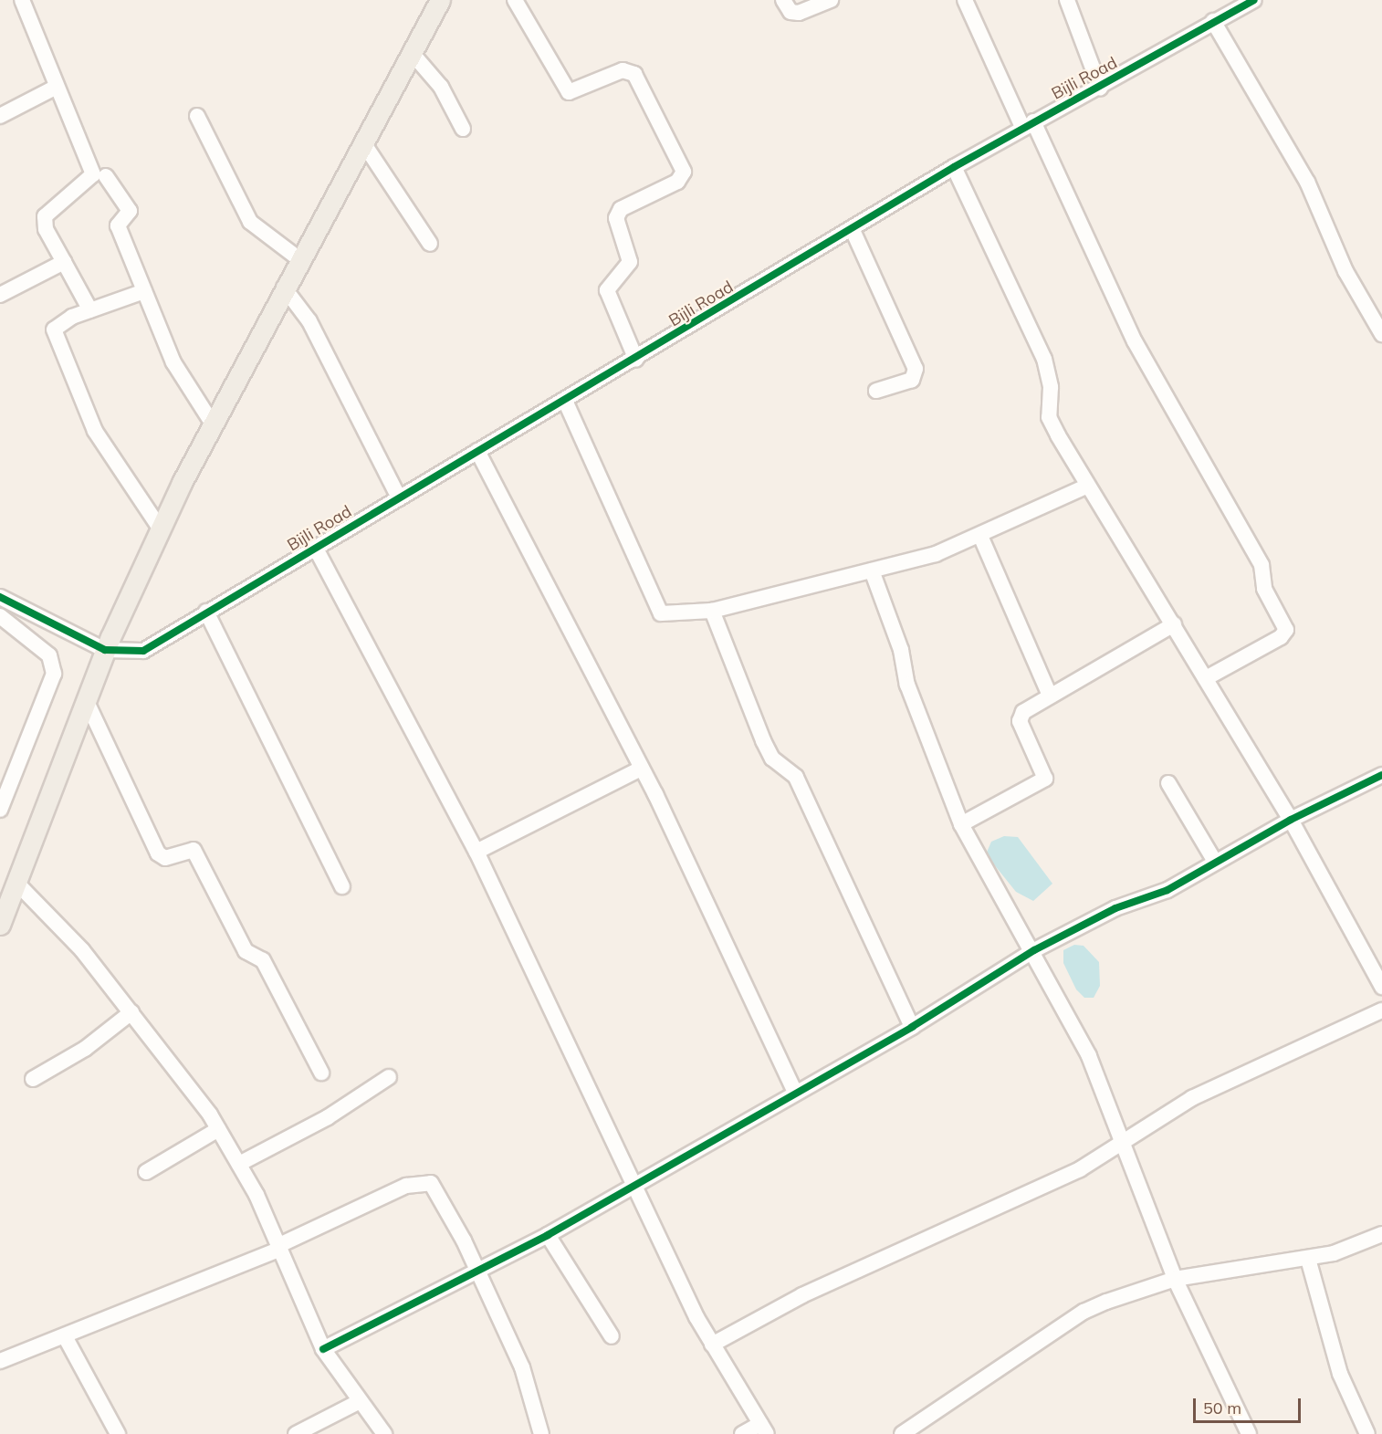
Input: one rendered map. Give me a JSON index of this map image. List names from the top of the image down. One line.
{"streets":{"street":["Bijli Road"]},"scale_bar":"50 m"}
